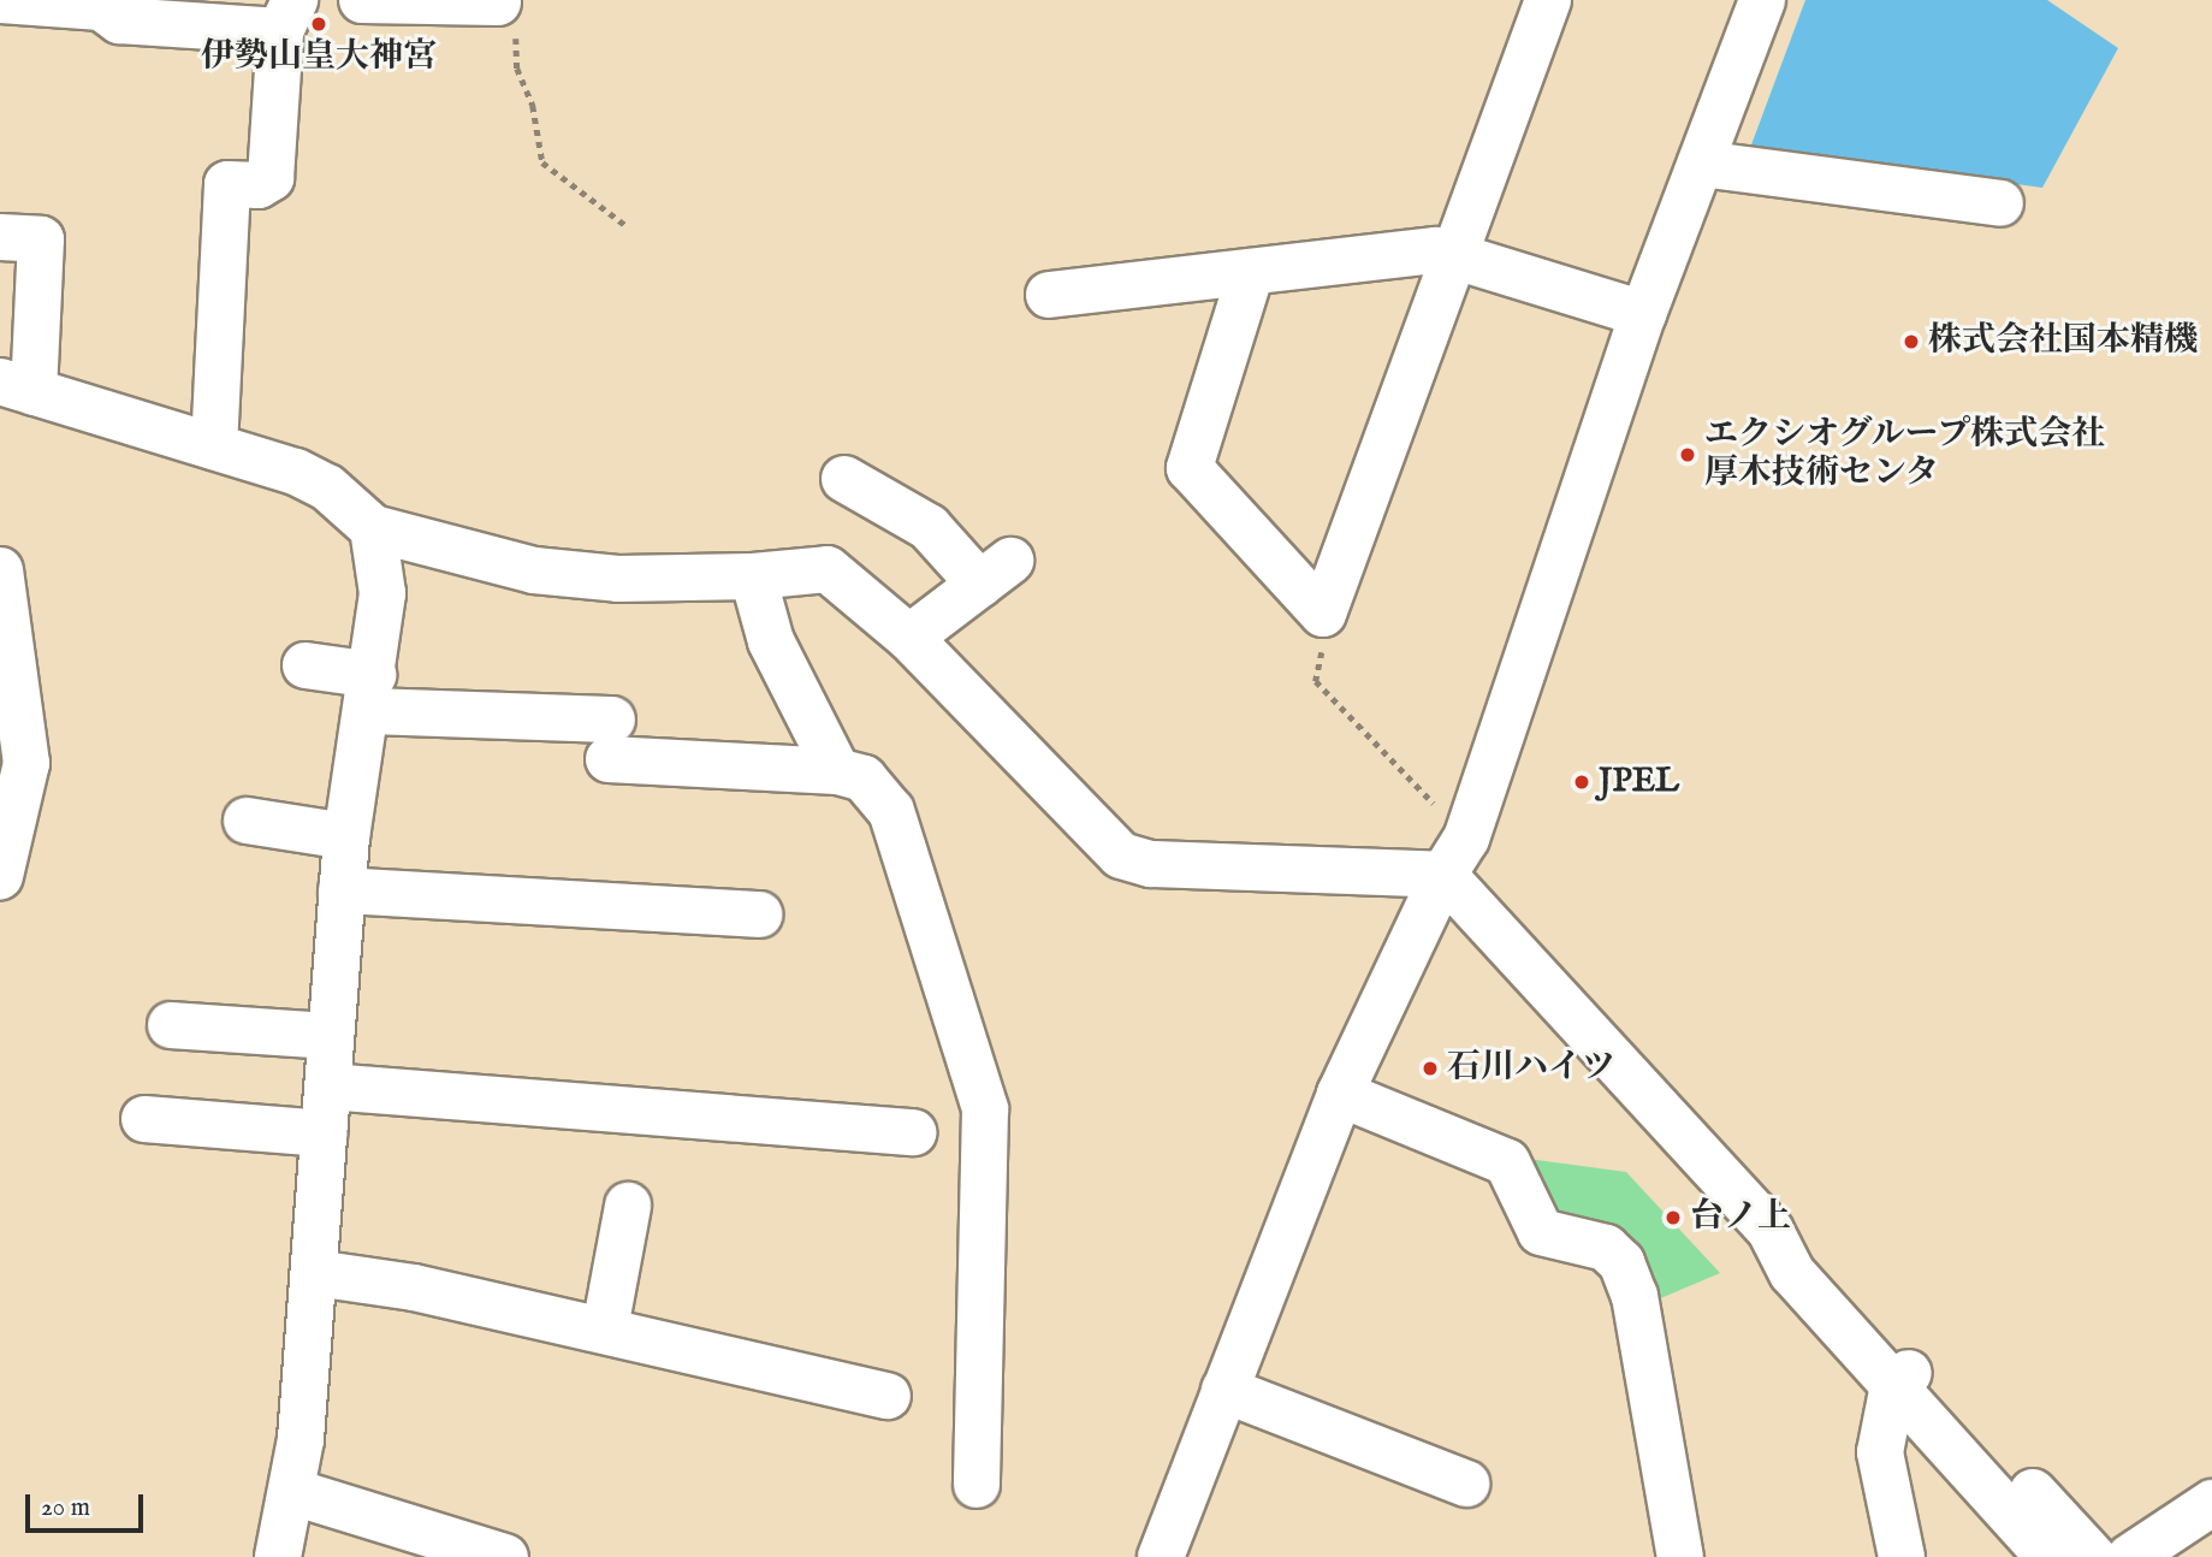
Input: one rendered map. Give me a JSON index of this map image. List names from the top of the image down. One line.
{"places":["伊勢山皇大神宮","株式会社国本精機","エクシオグループ株式会社 厚木技術センタ","JPEL","石川ハイツ","台ノ上"],"scale_bar":"20 m"}
